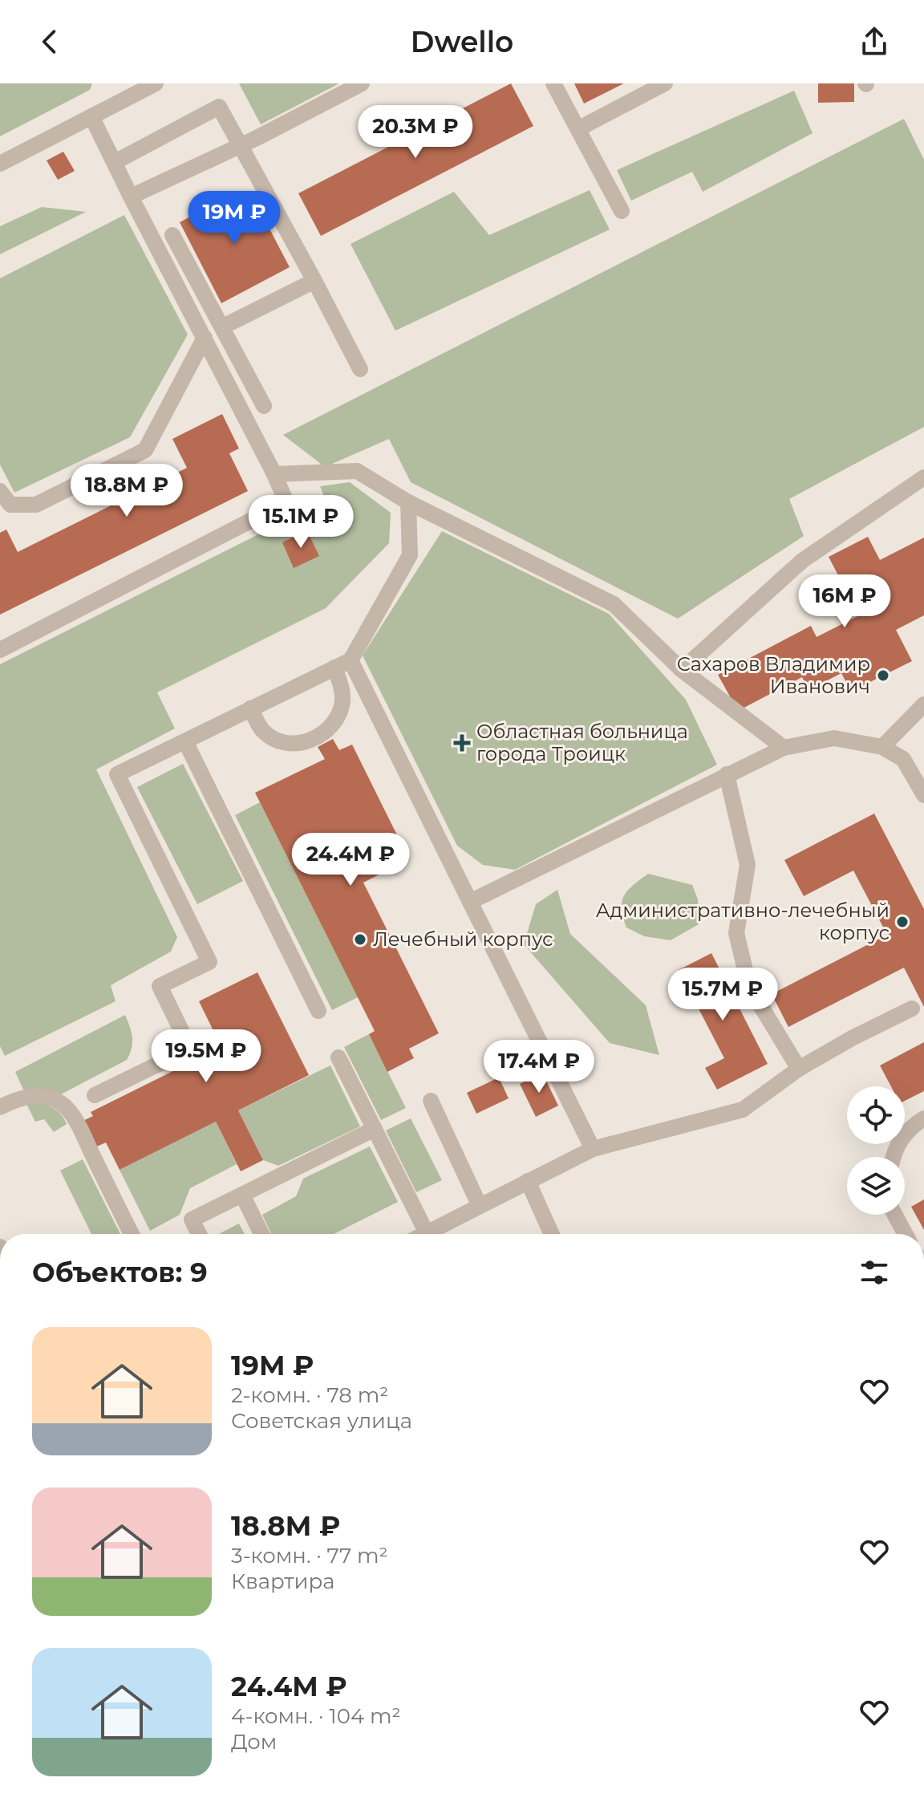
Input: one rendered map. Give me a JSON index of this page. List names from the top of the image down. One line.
{"places":{"other":["Сахаров Владимир Иванович","Административно-лечебный корпус","Лечебный корпус"],"health":["Областная больница города Троицк"]},"page":{"header":"Dwello","price":["20.3M ₽","19M ₽","18.8M ₽","15.1M ₽","16M ₽","24.4M ₽","15.7M ₽","19.5M ₽","17.4M ₽"],"heading":"Объектов: 9","list":[{"name":"19M ₽","note":"2-комн. · 78 m² · Советская улица"},{"name":"18.8M ₽","note":"3-комн. · 77 m² · Квартира"},{"name":"24.4M ₽","note":"4-комн. · 104 m² · Дом"}]}}
